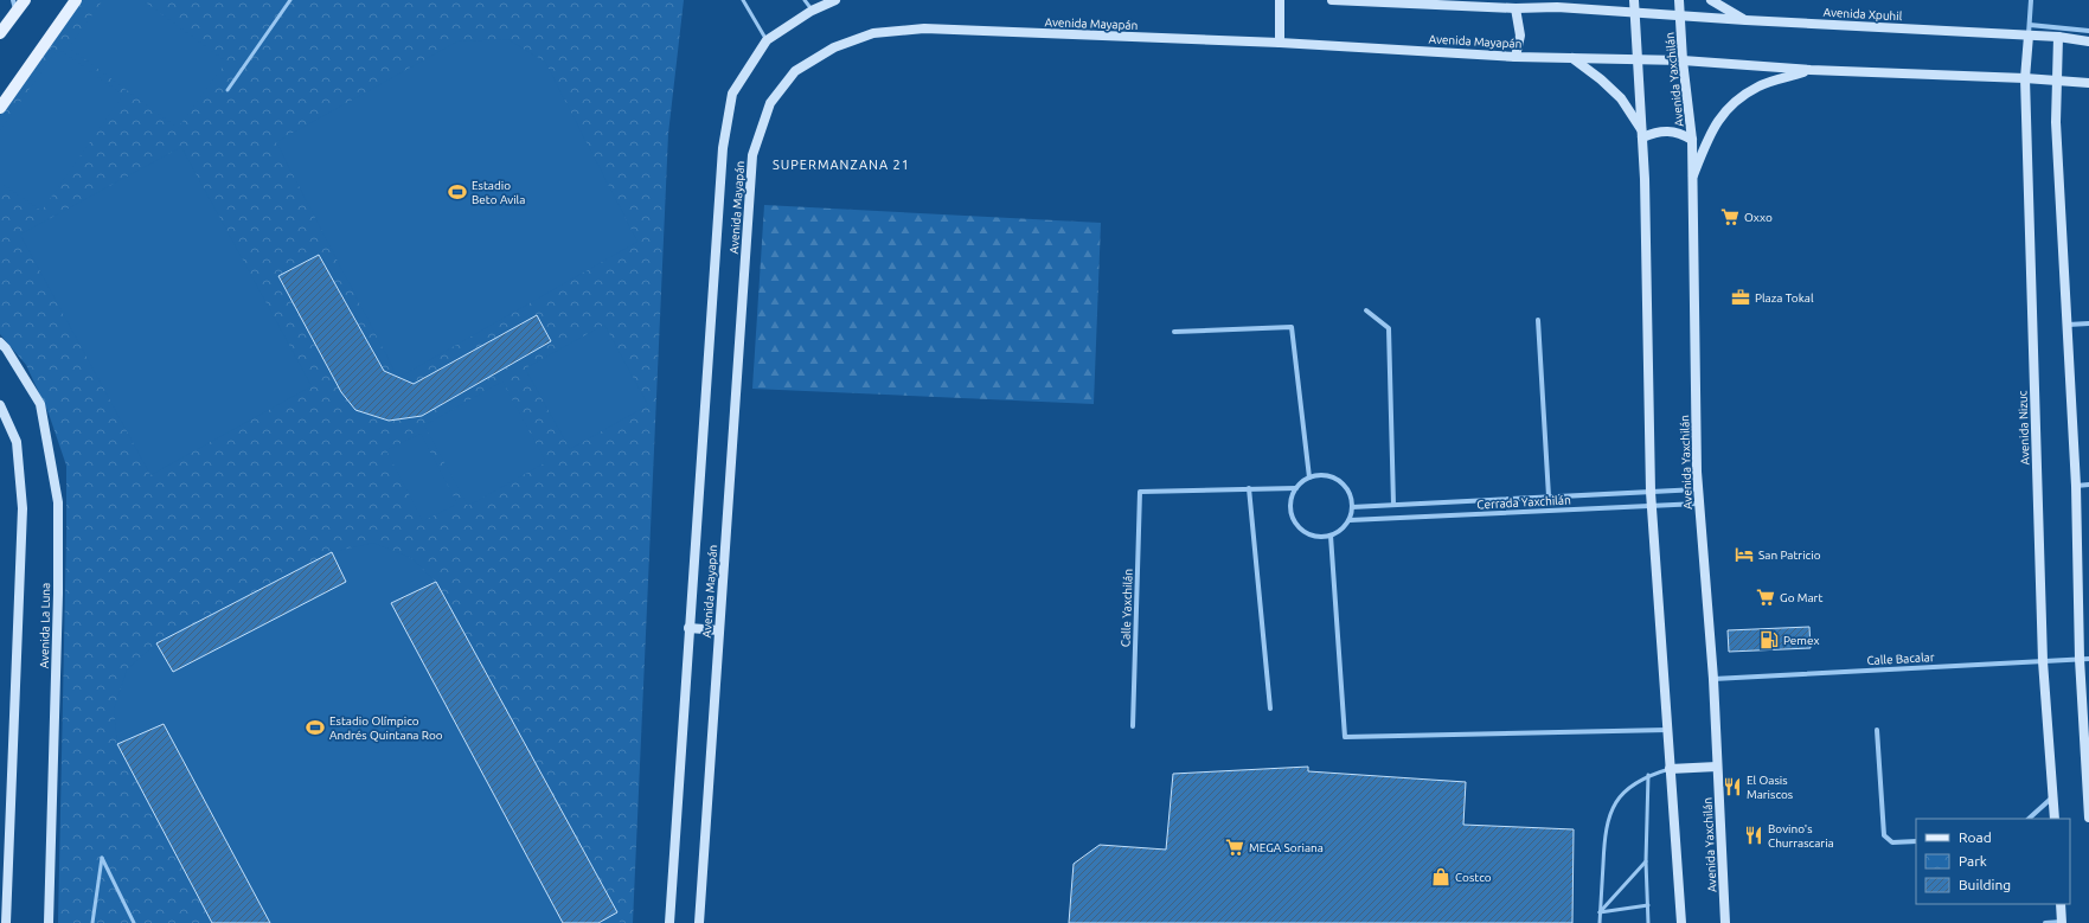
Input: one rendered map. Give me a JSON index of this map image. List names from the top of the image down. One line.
{"streets":{"street":["Avenida Xpuhil","Avenida Mayapán","Avenida Yaxchilán","Avenida Nizuc","Cerrada Yaxchilán","Calle Yaxchilán","Avenida La Luna","Calle Bacalar"]},"crossings":[["Avenida Xpuhil","Avenida Yaxchilán"],["Avenida Xpuhil","Avenida Nizuc"],["Avenida Yaxchilán","Cerrada Yaxchilán"],["Avenida Yaxchilán","Calle Bacalar"],["Avenida Nizuc","Calle Bacalar"]],"districts":["SUPERMANZANA 21"],"places":{"sports":["Estadio Beto Avila","Estadio Olímpico Andrés Quintana Roo"],"supermarket":["Oxxo","Go Mart","MEGA Soriana"],"office":["Plaza Tokal"],"hotel":["San Patricio"],"fuel station":["Pemex"],"restaurant":["El Oasis Mariscos","Bovino's Churrascaria"],"shop":["Costco"]},"legend":["Road","Park","Building"]}
